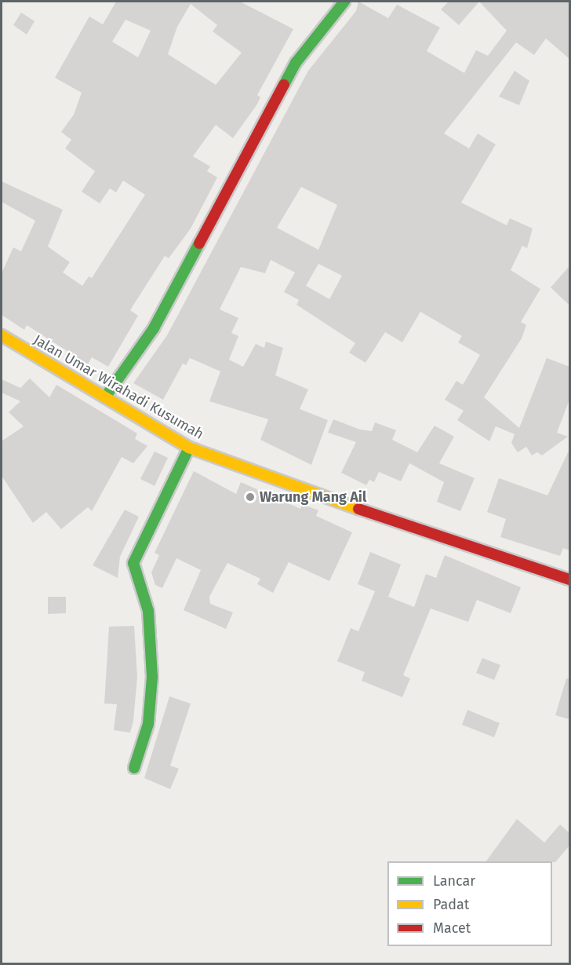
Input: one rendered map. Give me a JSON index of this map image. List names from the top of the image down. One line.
{"streets":{"street":["Jalan Umar Wirahadi Kusumah"]},"places":["Warung Mang Ail"],"legend":["Lancar","Padat","Macet"]}
